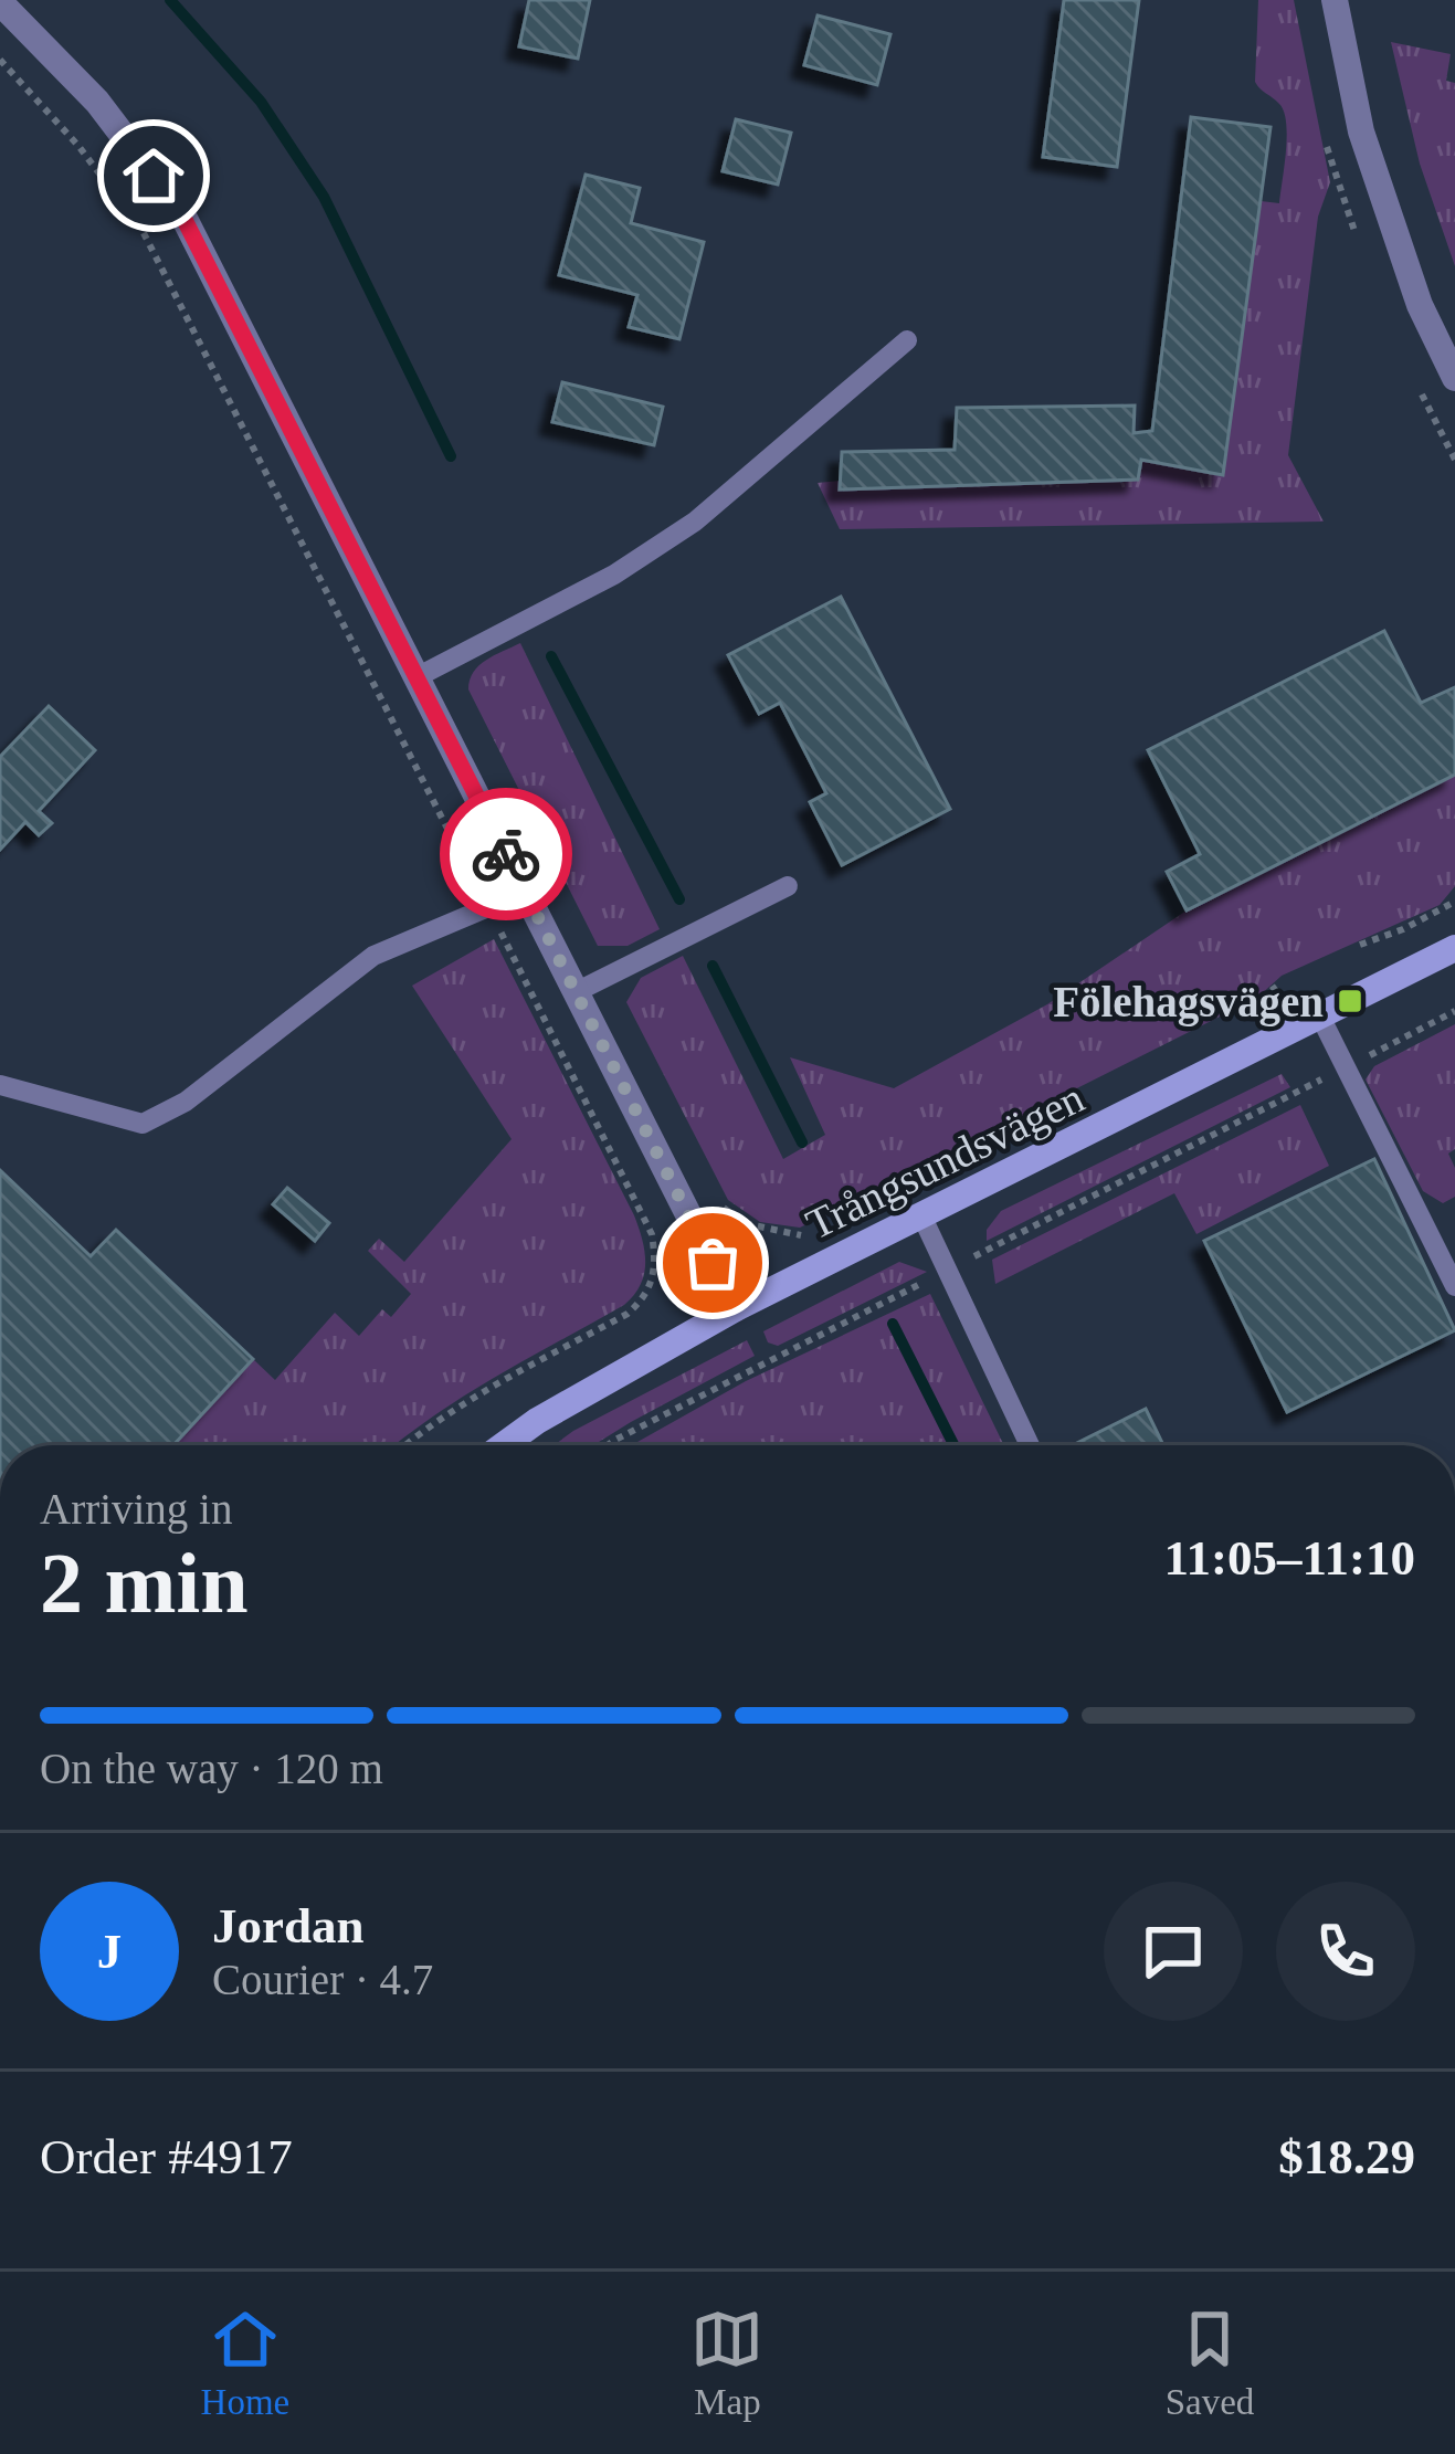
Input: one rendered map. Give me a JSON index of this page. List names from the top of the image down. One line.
{"streets":{"main road":["Trångsundsvägen"]},"places":{"transit":["Fölehagsvägen"]},"page":{"heading":["2 min","Arriving in","11:05–11:10"],"panel":["Jordan","Courier · 4.7","Order #4917","$18.29"],"bar":"On the way · 120 m","round":"J","tabs":["Home","Map","Saved"]}}
